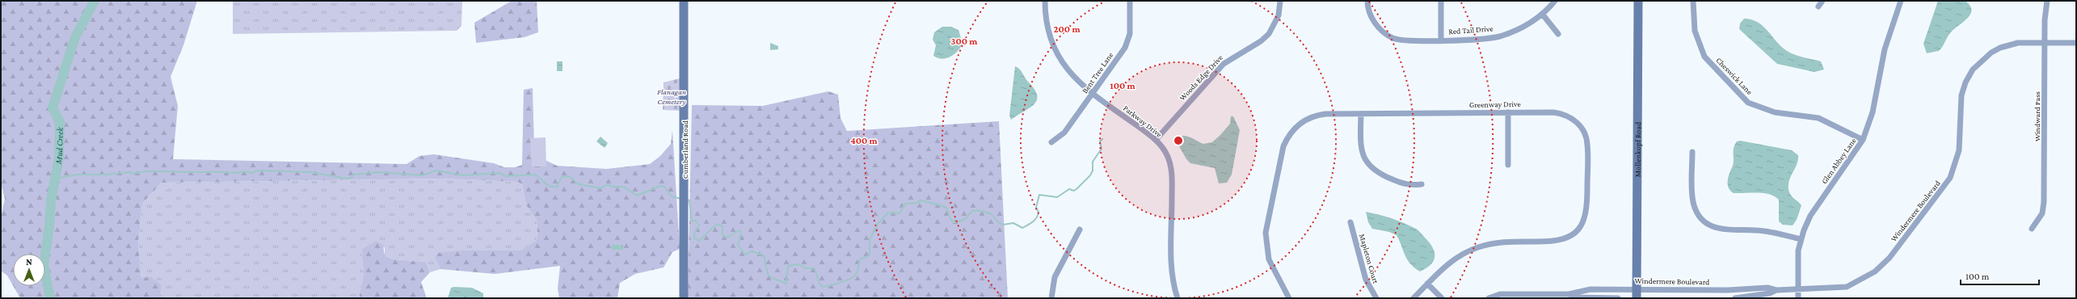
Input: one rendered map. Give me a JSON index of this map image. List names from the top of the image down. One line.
{"streets":{"street":["Red Tail Drive","Bent Tree Lane","Cheswick Lane","Woods Edge Drive","Greenway Drive","Windward Pass","Parkway Drive","Cumberland Road","Mollenkopf Road","Glen Abbey Lane","Windermere Boulevard","Mapleton Court"]},"crossings":[["Bent Tree Lane","Parkway Drive"],["Cheswick Lane","Glen Abbey Lane"],["Woods Edge Drive","Parkway Drive"],["Windward Pass","Windermere Boulevard"],["Mollenkopf Road","Windermere Boulevard"],["Glen Abbey Lane","Windermere Boulevard"]],"water":["Mud Creek"],"parks":["Flanagan Cemetery"],"scale_bar":"100 m","north":"top","rings":["200 m","300 m","100 m","400 m"]}
